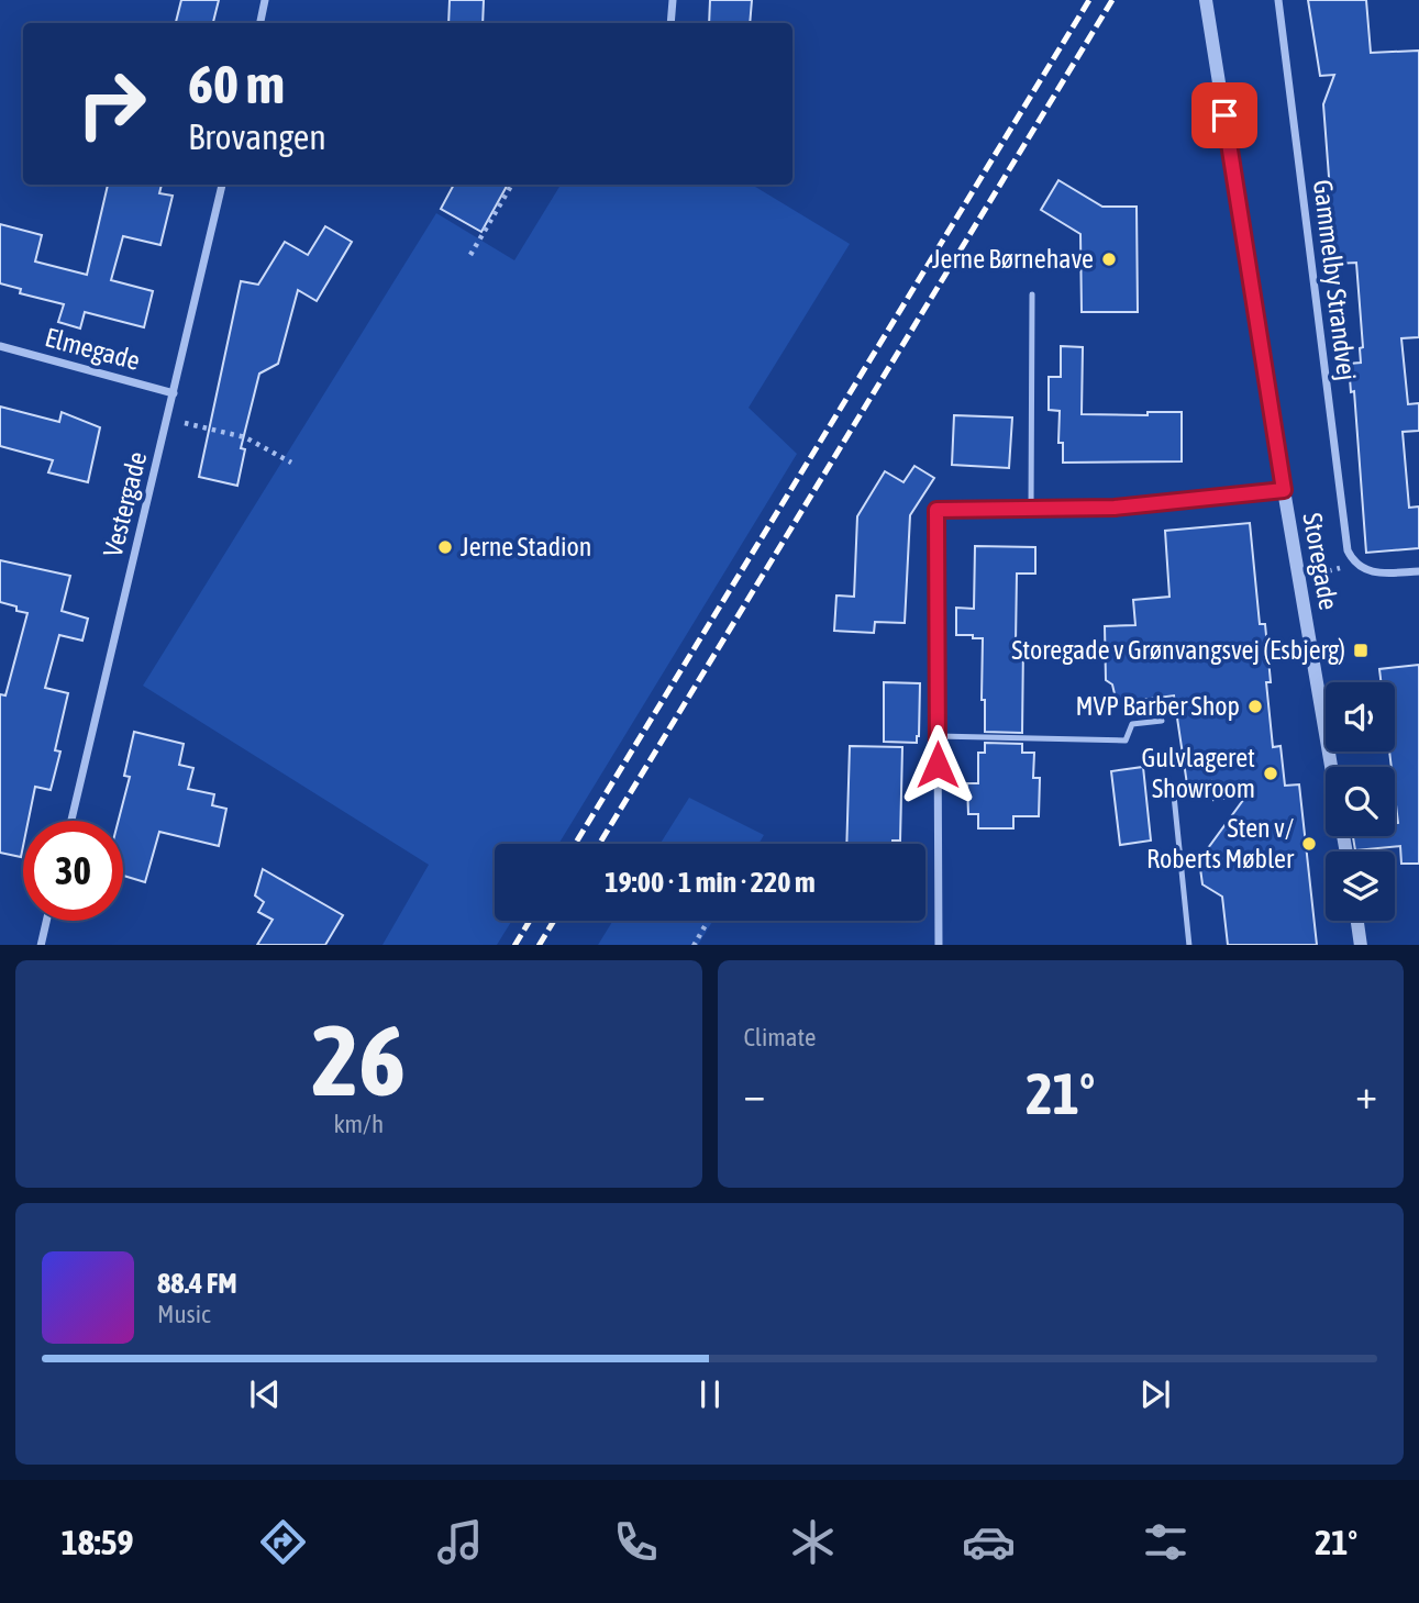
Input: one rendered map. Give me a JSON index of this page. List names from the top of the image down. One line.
{"streets":{"street":["Gammelby Strandvej","Elmegade","Vestergade","Storegade"]},"crossings":[["Elmegade","Vestergade"]],"places":{"other":["Jerne Børnehave","Jerne Stadion","MVP Barber Shop","Gulvlageret Showroom","Sten v/ Roberts Møbler"],"transit":["Storegade v Grønvangsvej (Esbjerg)"]},"page":{"turn":["60 m","Brovangen"],"limit":"30","trip":"19:00 · 1 min · 220 m","tile":[["26","km/h"],"Climate"],"heat":["−","21°","+"],"song":["88.4 FM","Music"],"tabs":["18:59","21°"]}}
